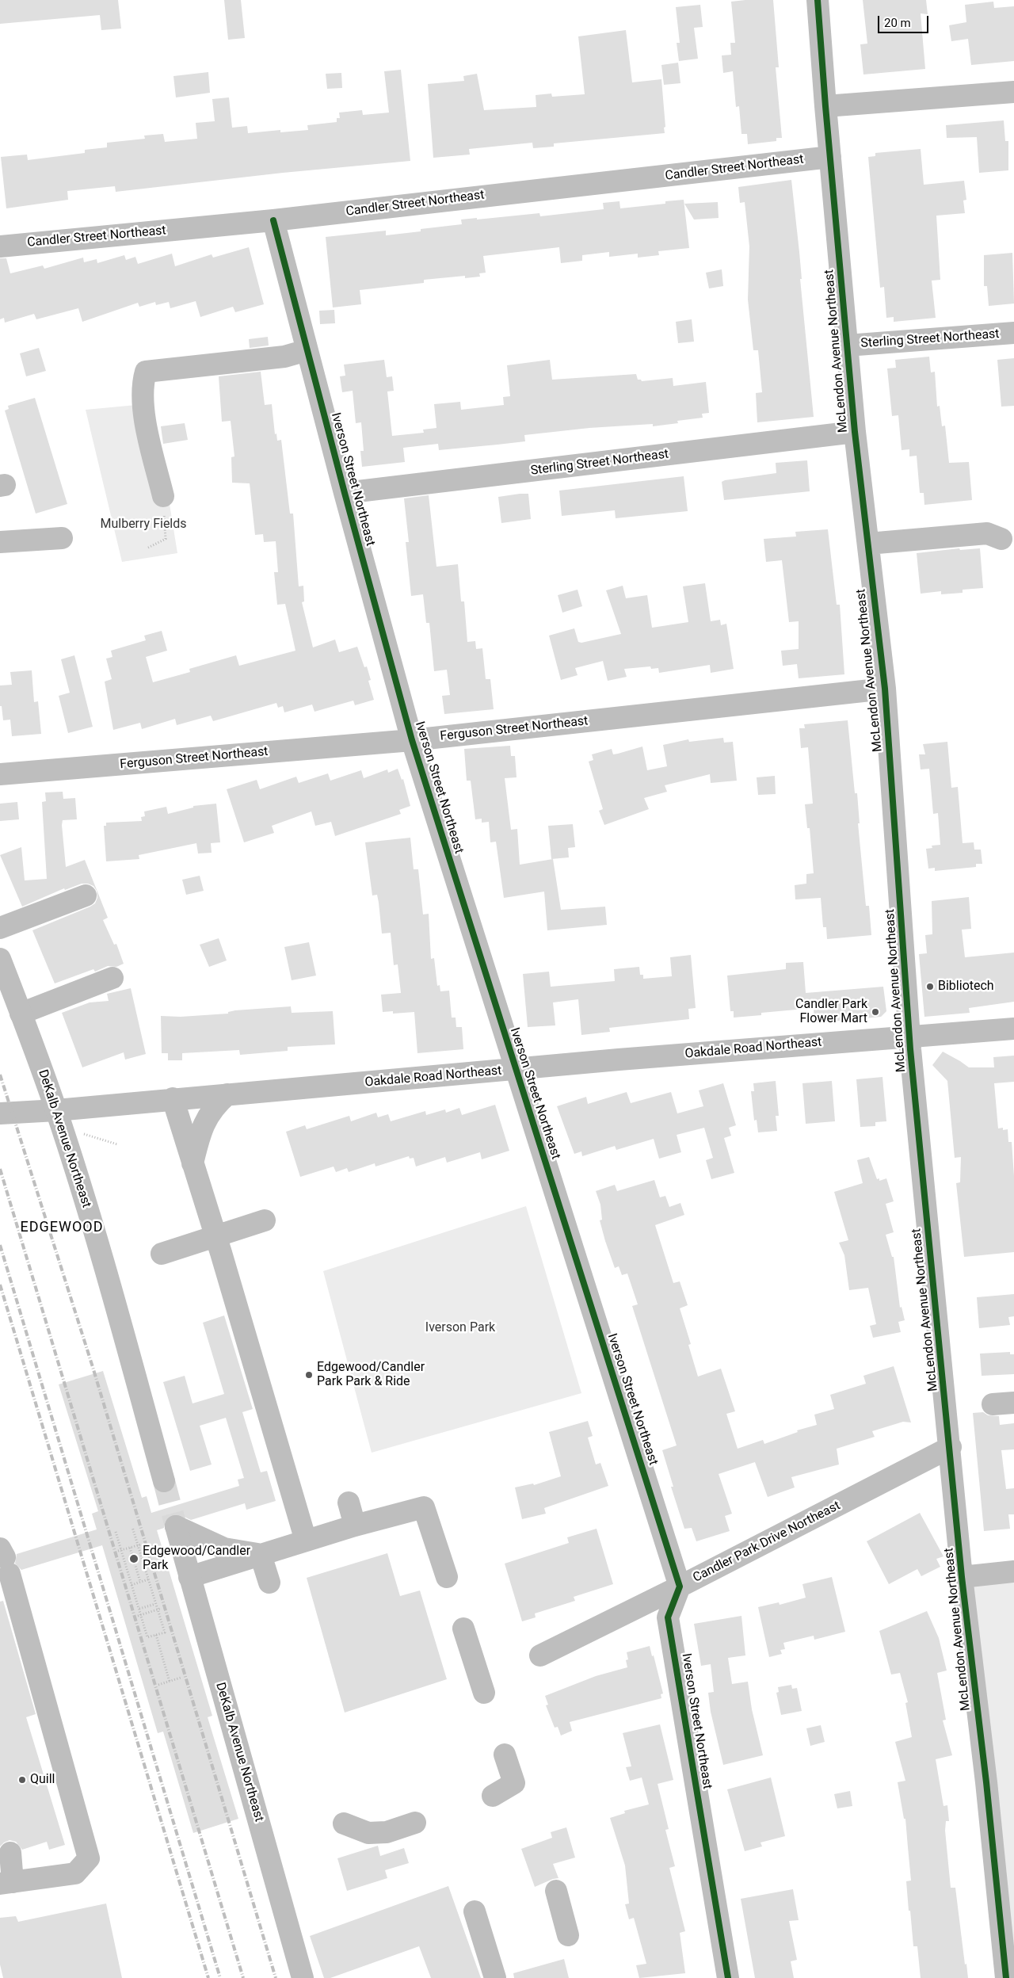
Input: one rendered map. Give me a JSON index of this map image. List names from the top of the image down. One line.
{"streets":{"street":["Candler Street Northeast","Sterling Street Northeast","McLendon Avenue Northeast","Iverson Street Northeast","Ferguson Street Northeast","Oakdale Road Northeast","DeKalb Avenue Northeast","Candler Park Drive Northeast"]},"crossings":[["Candler Street Northeast","McLendon Avenue Northeast"],["Candler Street Northeast","Iverson Street Northeast"],["Sterling Street Northeast","McLendon Avenue Northeast"],["Sterling Street Northeast","Iverson Street Northeast"],["McLendon Avenue Northeast","Ferguson Street Northeast"],["McLendon Avenue Northeast","Oakdale Road Northeast"],["McLendon Avenue Northeast","Candler Park Drive Northeast"],["Iverson Street Northeast","Ferguson Street Northeast"],["Iverson Street Northeast","Oakdale Road Northeast"],["Iverson Street Northeast","Candler Park Drive Northeast"],["Oakdale Road Northeast","DeKalb Avenue Northeast"]],"districts":["EDGEWOOD"],"parks":["Mulberry Fields","Iverson Park"],"places":["Bibliotech","Candler Park Flower Mart","Edgewood/Candler Park Park & Ride","Edgewood/Candler Park","Quill"],"scale_bar":"20 m"}
